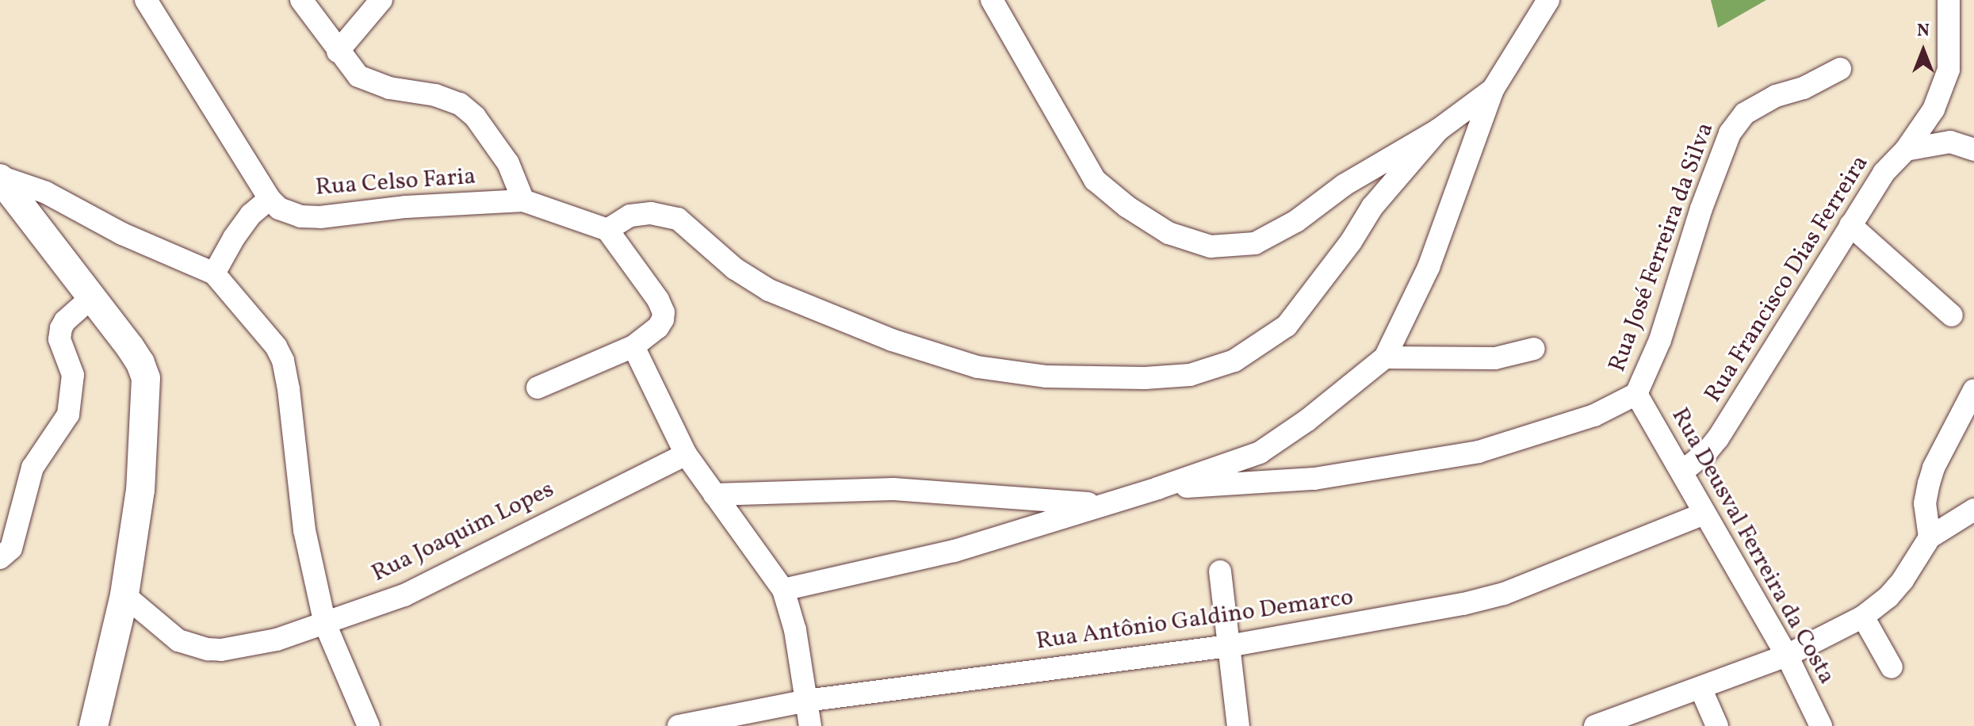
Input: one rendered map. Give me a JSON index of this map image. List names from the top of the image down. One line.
{"streets":{"street":["Rua Celso Faria","Rua José Ferreira da Silva","Rua Francisco Dias Ferreira","Rua Joaquim Lopes","Rua Deusval Ferreira da Costa","Rua Antônio Galdino Demarco"]},"crossings":[["Rua José Ferreira da Silva","Rua Deusval Ferreira da Costa"],["Rua Francisco Dias Ferreira","Rua Deusval Ferreira da Costa"],["Rua Deusval Ferreira da Costa","Rua Antônio Galdino Demarco"]],"north":"top"}
